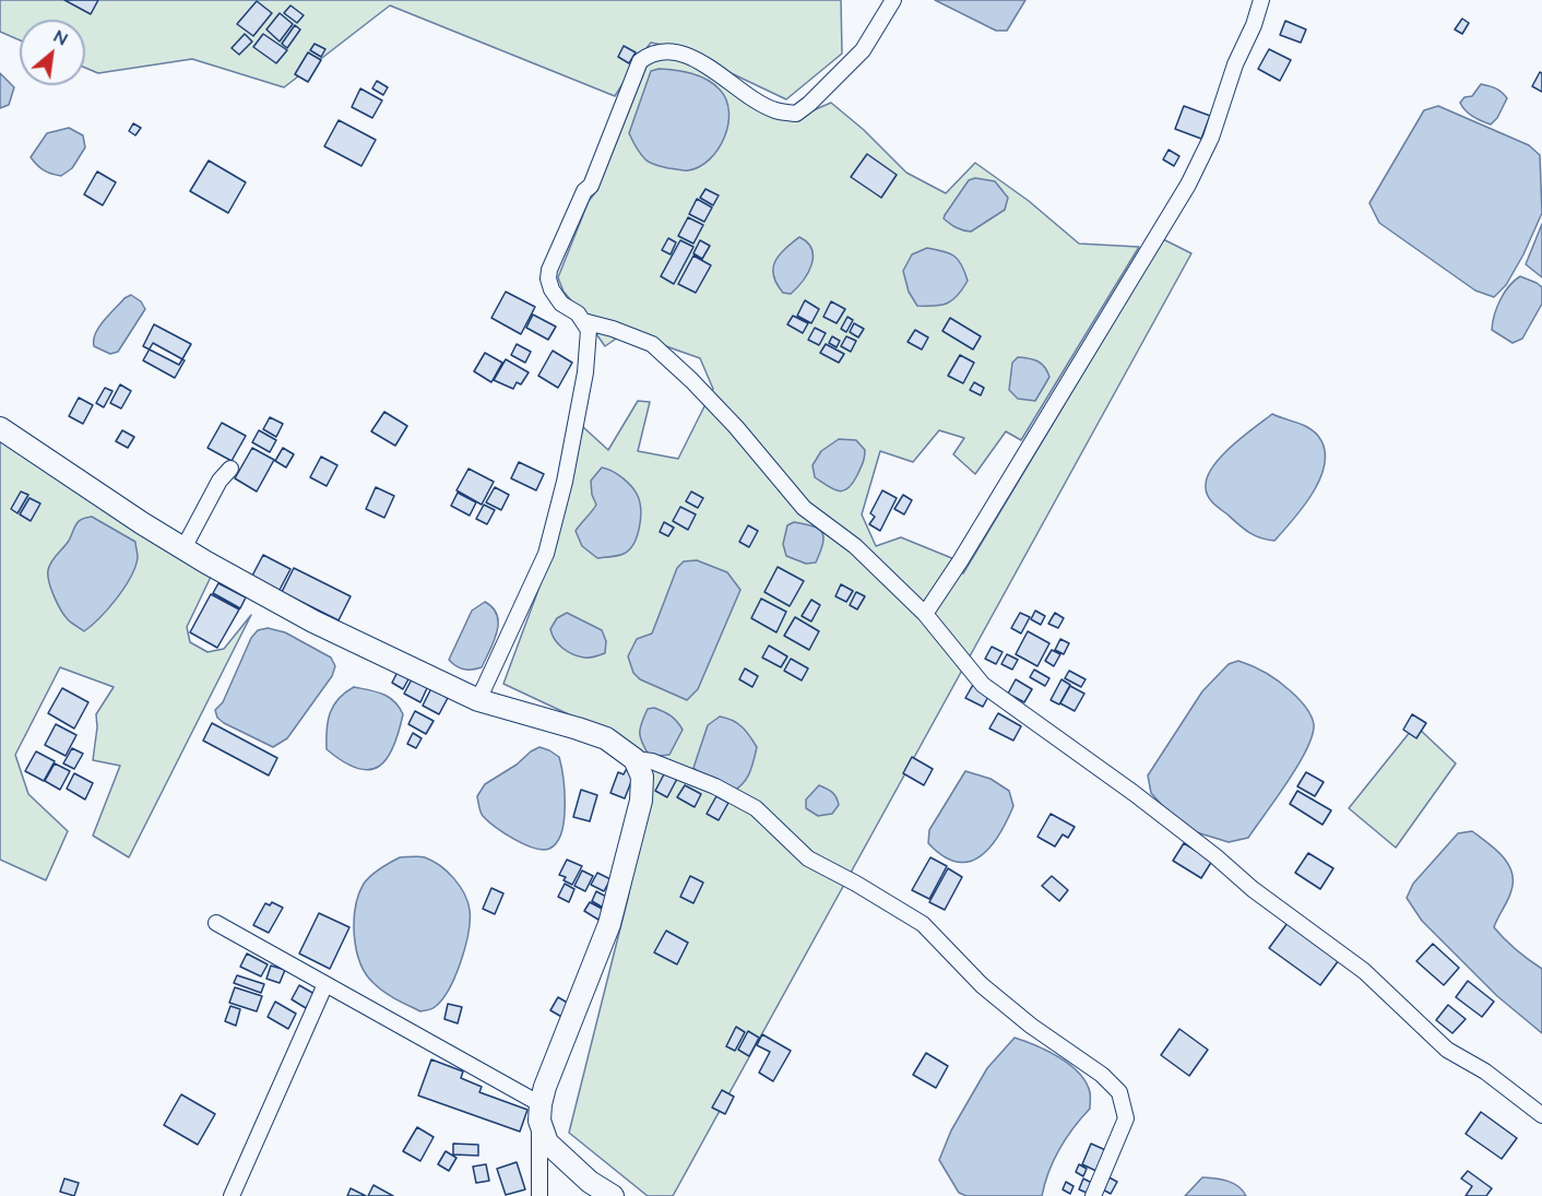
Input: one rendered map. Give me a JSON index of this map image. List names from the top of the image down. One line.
{"north":"top right"}
